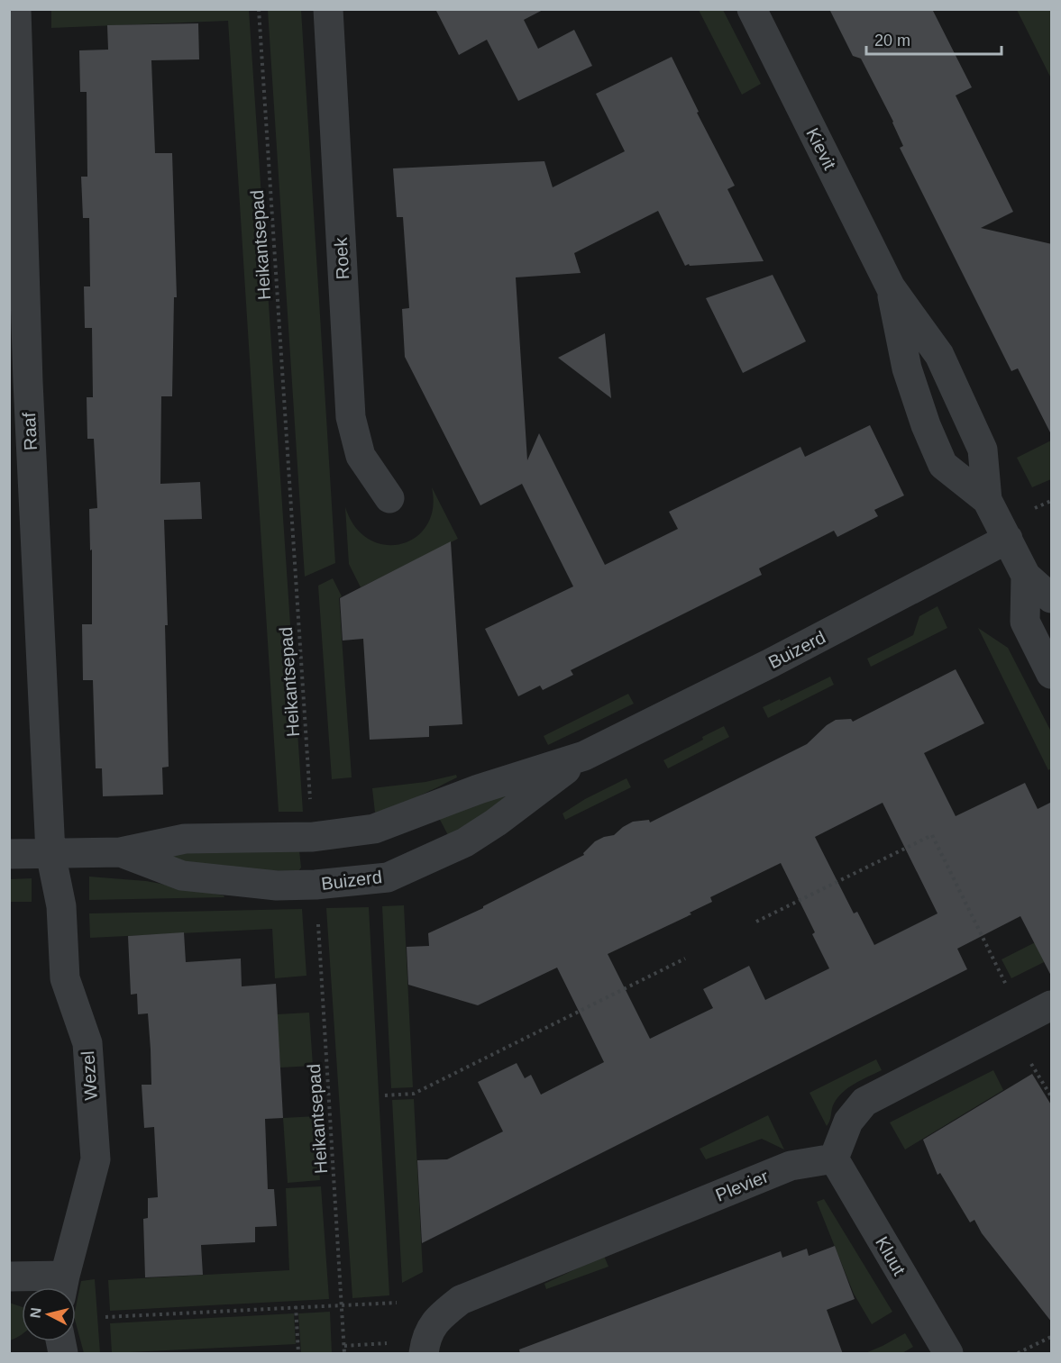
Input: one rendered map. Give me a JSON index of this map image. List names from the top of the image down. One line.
{"streets":{"street":["Kievit","Roek","Raaf","Buizerd","Wezel","Plevier","Kluut"],"path":["Heikantsepad"]},"crossings":[["Kievit","Buizerd"],["Heikantsepad","Buizerd"],["Raaf","Buizerd"],["Raaf","Wezel"],["Buizerd","Wezel"],["Plevier","Kluut"]],"scale_bar":"20 m","north":"left"}
